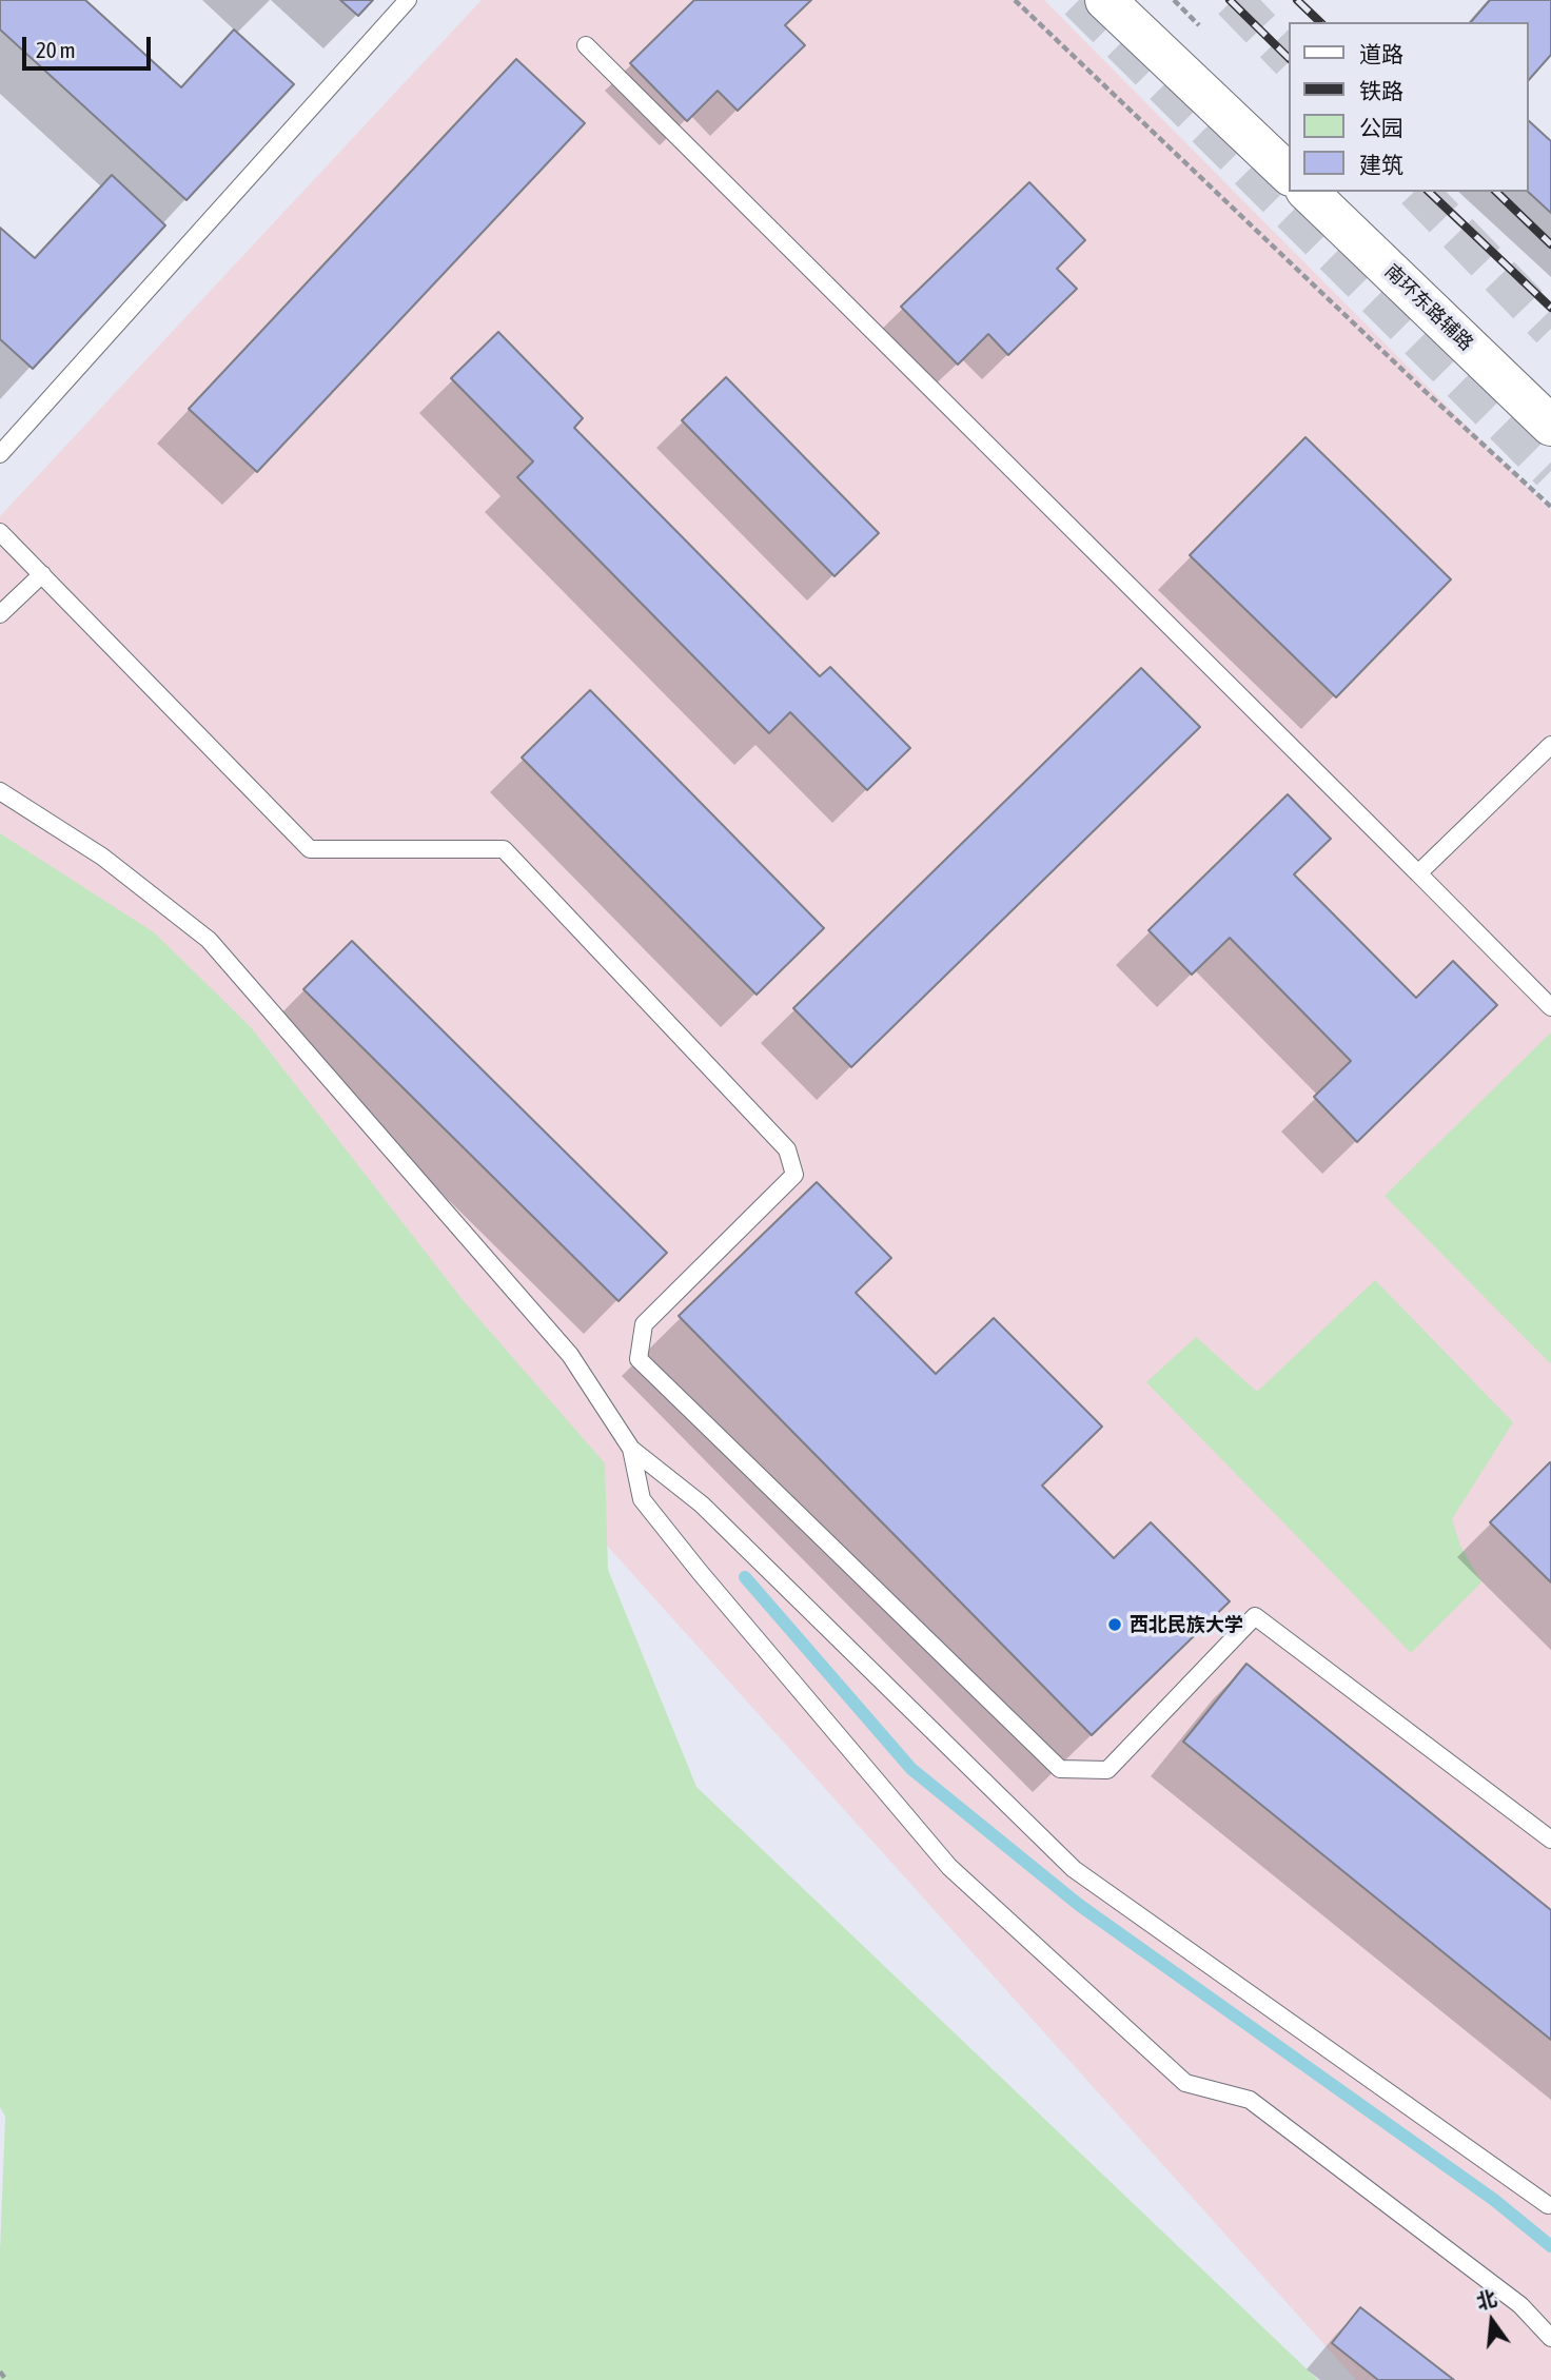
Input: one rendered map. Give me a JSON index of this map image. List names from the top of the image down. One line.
{"streets":{"main road":["南环东路辅路"]},"places":["西北民族大学"],"legend":["道路","铁路","公园","建筑"],"scale_bar":"20 m","north":"top"}
